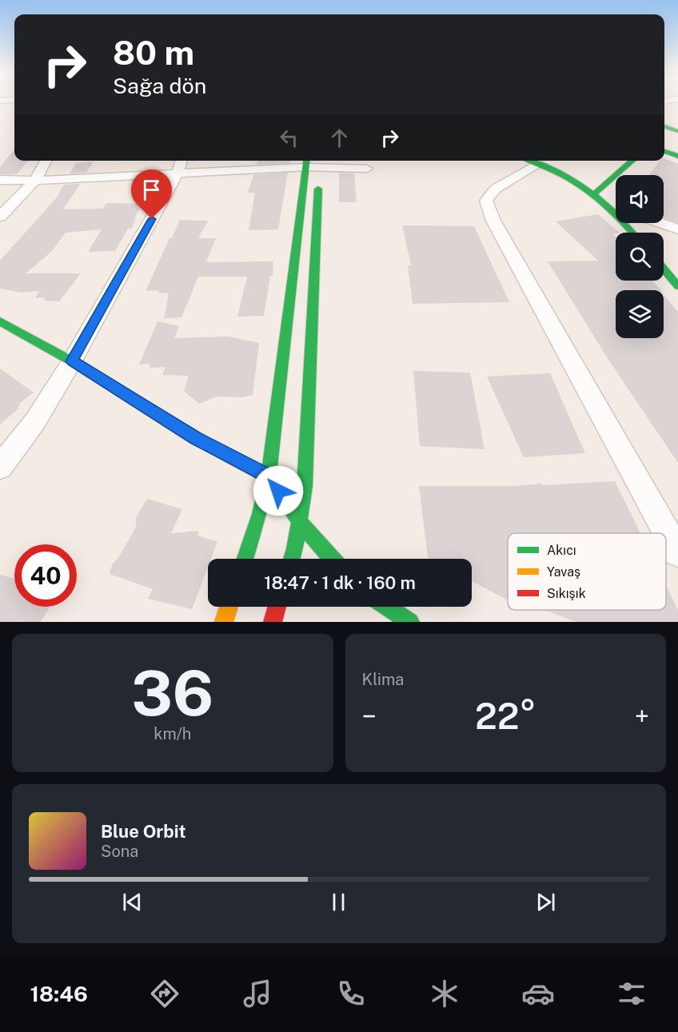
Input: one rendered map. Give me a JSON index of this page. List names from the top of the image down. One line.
{"legend":["Akıcı","Yavaş","Sıkışık"],"page":{"turn":["80 m","Sağa dön"],"limit":"40","trip":"18:47 · 1 dk · 160 m","tile":[["36","km/h"],"Klima"],"heat":["−","22°","+"],"song":["Blue Orbit","Sona"],"tabs":"18:46"}}
